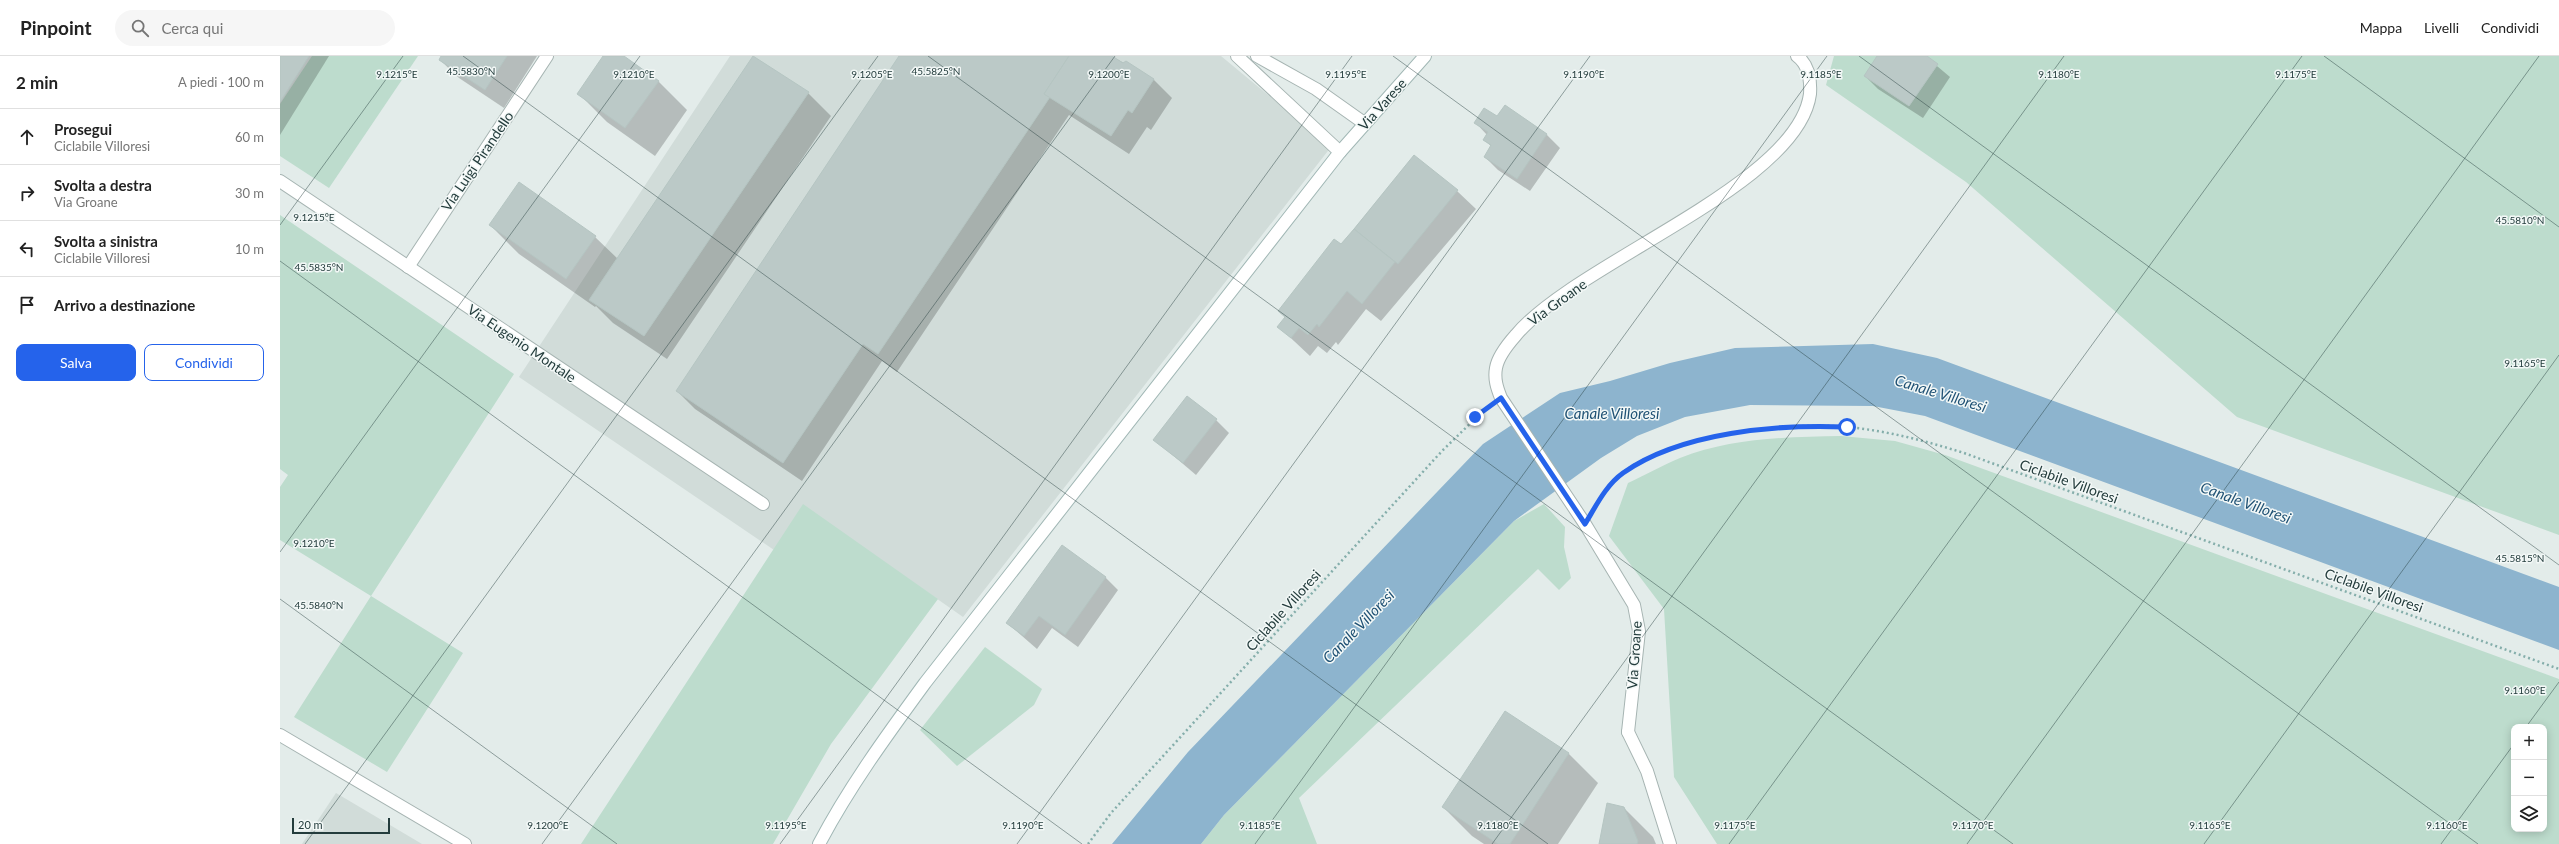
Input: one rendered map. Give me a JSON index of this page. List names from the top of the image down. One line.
{"streets":{"street":["Via Varese","Via Luigi Pirandello","Via Groane","Via Eugenio Montale"],"path":["Ciclabile Villoresi"]},"crossings":[["Via Luigi Pirandello","Via Eugenio Montale"],["Via Groane","Ciclabile Villoresi"]],"water":["Canale Villoresi"],"scale_bar":"20 m","page":{"header":"Pinpoint","search":"Cerca qui","nav":["Mappa","Livelli","Condividi"],"heading":["2 min","A piedi · 100 m"],"list":[["Prosegui","Ciclabile Villoresi","60 m"],["Svolta a destra","Via Groane","30 m"],["Svolta a sinistra","Ciclabile Villoresi","10 m"],"Arrivo a destinazione"],"buttons":["Salva","Condividi"],"map_buttons":["+","−"],"scale":"20 m"},"coordinates":["45.5830°N","45.5825°N","9.1215°E","9.1195°E","9.1185°E","9.1180°E","9.1210°E","9.1205°E","9.1200°E","9.1190°E","9.1175°E","45.5810°N","45.5835°N","9.1165°E","45.5815°N","45.5840°N","9.1160°E","9.1170°E"]}
